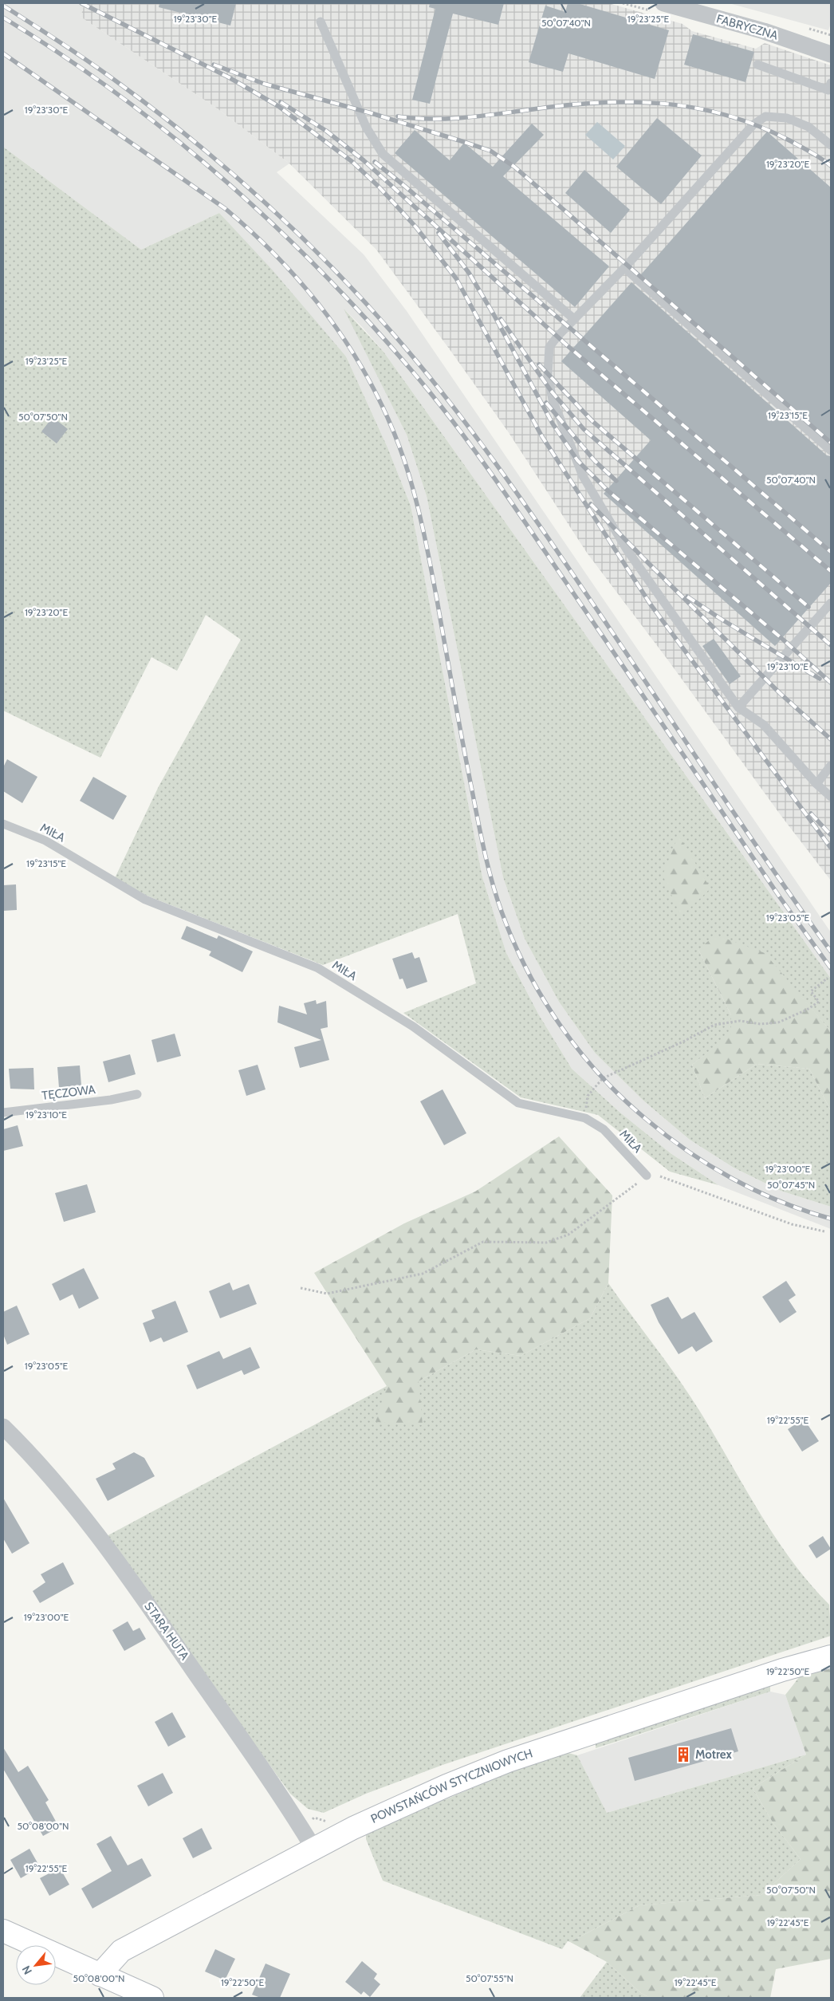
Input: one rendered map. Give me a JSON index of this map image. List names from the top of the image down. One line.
{"streets":{"street":["FABRYCZNA","STARA HUTA","POWSTAŃCÓW STYCZNIOWYCH"],"lane":["MIŁA","TĘCZOWA"]},"crossings":[["STARA HUTA","POWSTAŃCÓW STYCZNIOWYCH"]],"places":{"building":["Motrex"]},"north":"bottom left","coordinates":["19°23'30\"E","19°23'25\"E","50°07'40\"N","19°23'20\"E","19°23'15\"E","50°07'50\"N","19°23'10\"E","19°23'05\"E","19°23'00\"E","50°07'45\"N","19°22'55\"E","19°22'50\"E","50°08'00\"N","19°22'45\"E","50°07'55\"N"]}
